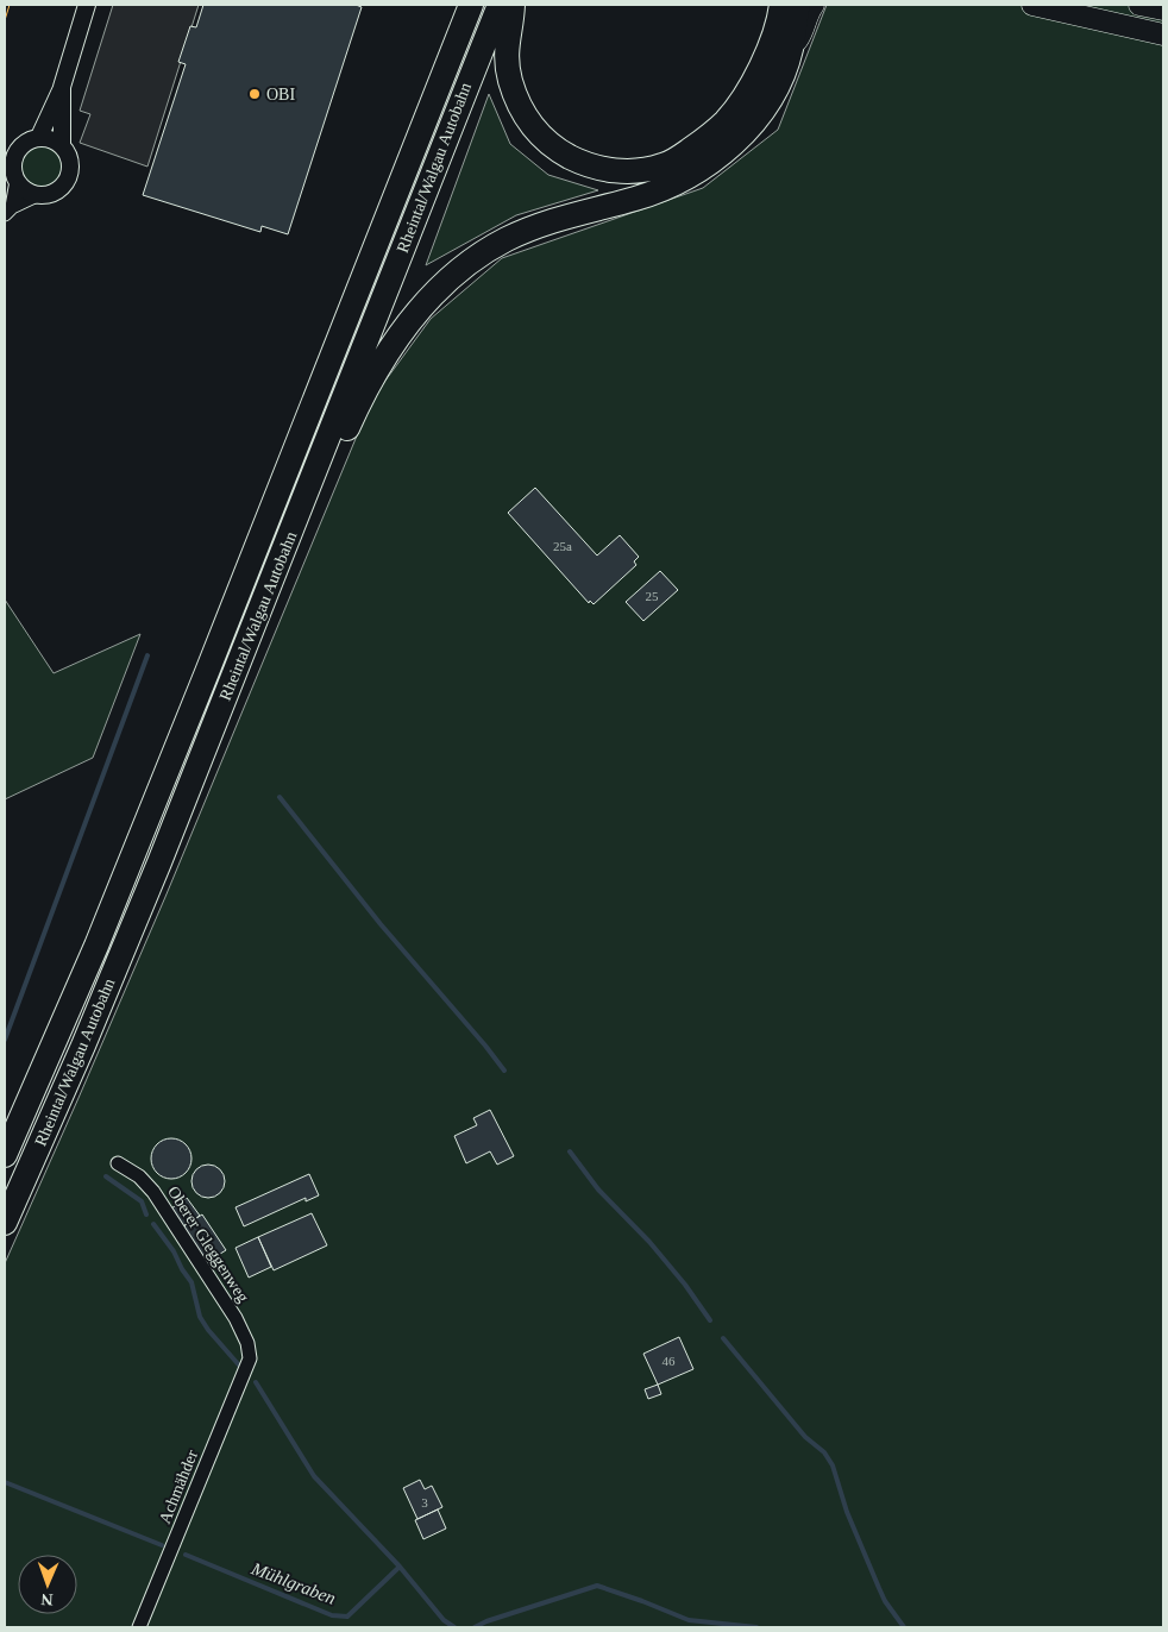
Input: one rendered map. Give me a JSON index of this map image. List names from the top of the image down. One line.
{"streets":{"highway":["Rheintal/Walgau Autobahn"],"street":["Oberer Gleggenweg","Achmähder"]},"crossings":[["Oberer Gleggenweg","Achmähder"]],"water":["Mühlgraben"],"places":["OBI"],"house_numbers":["25a","25","46","3"],"north":"bottom"}
